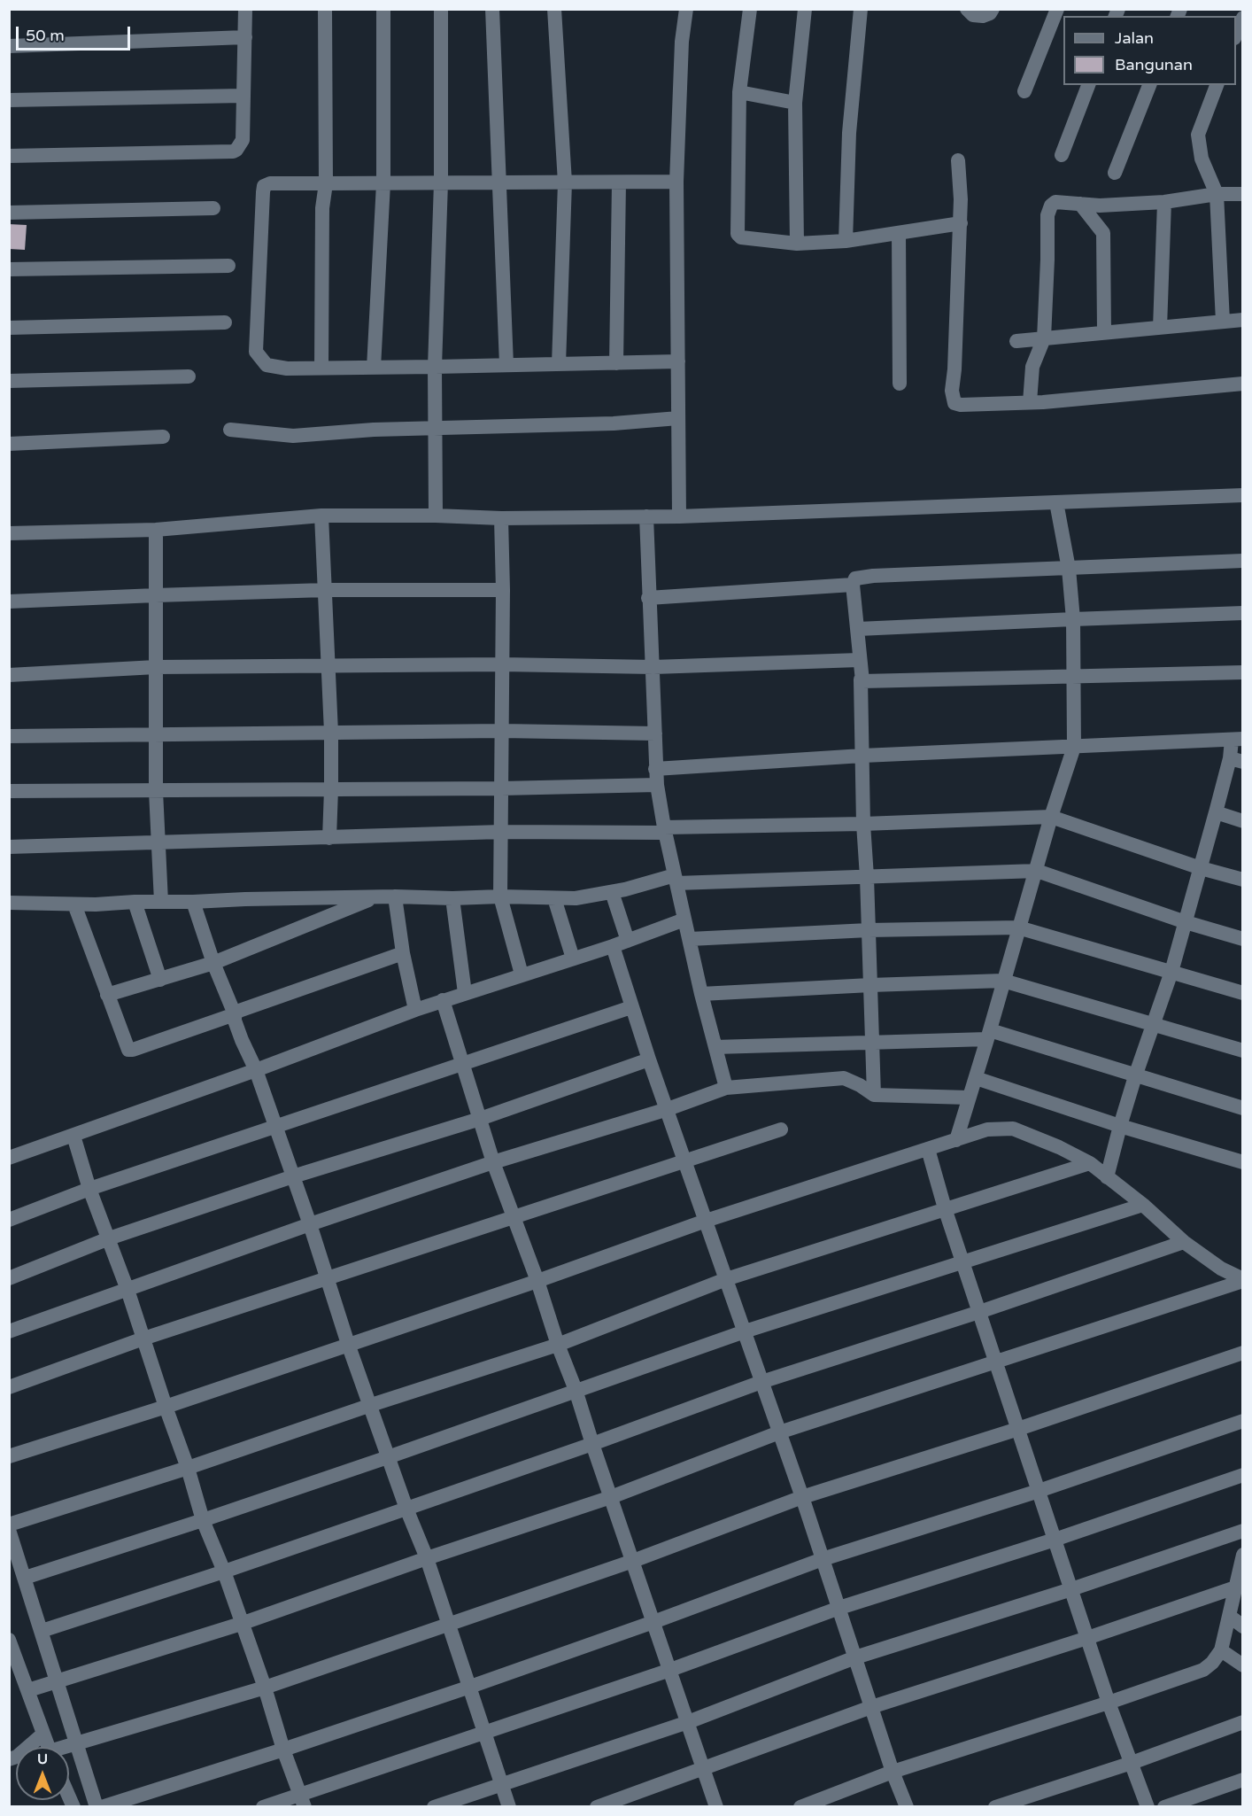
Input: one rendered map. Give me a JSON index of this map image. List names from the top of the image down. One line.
{"legend":["Jalan","Bangunan"],"scale_bar":"50 m","north":"top"}
